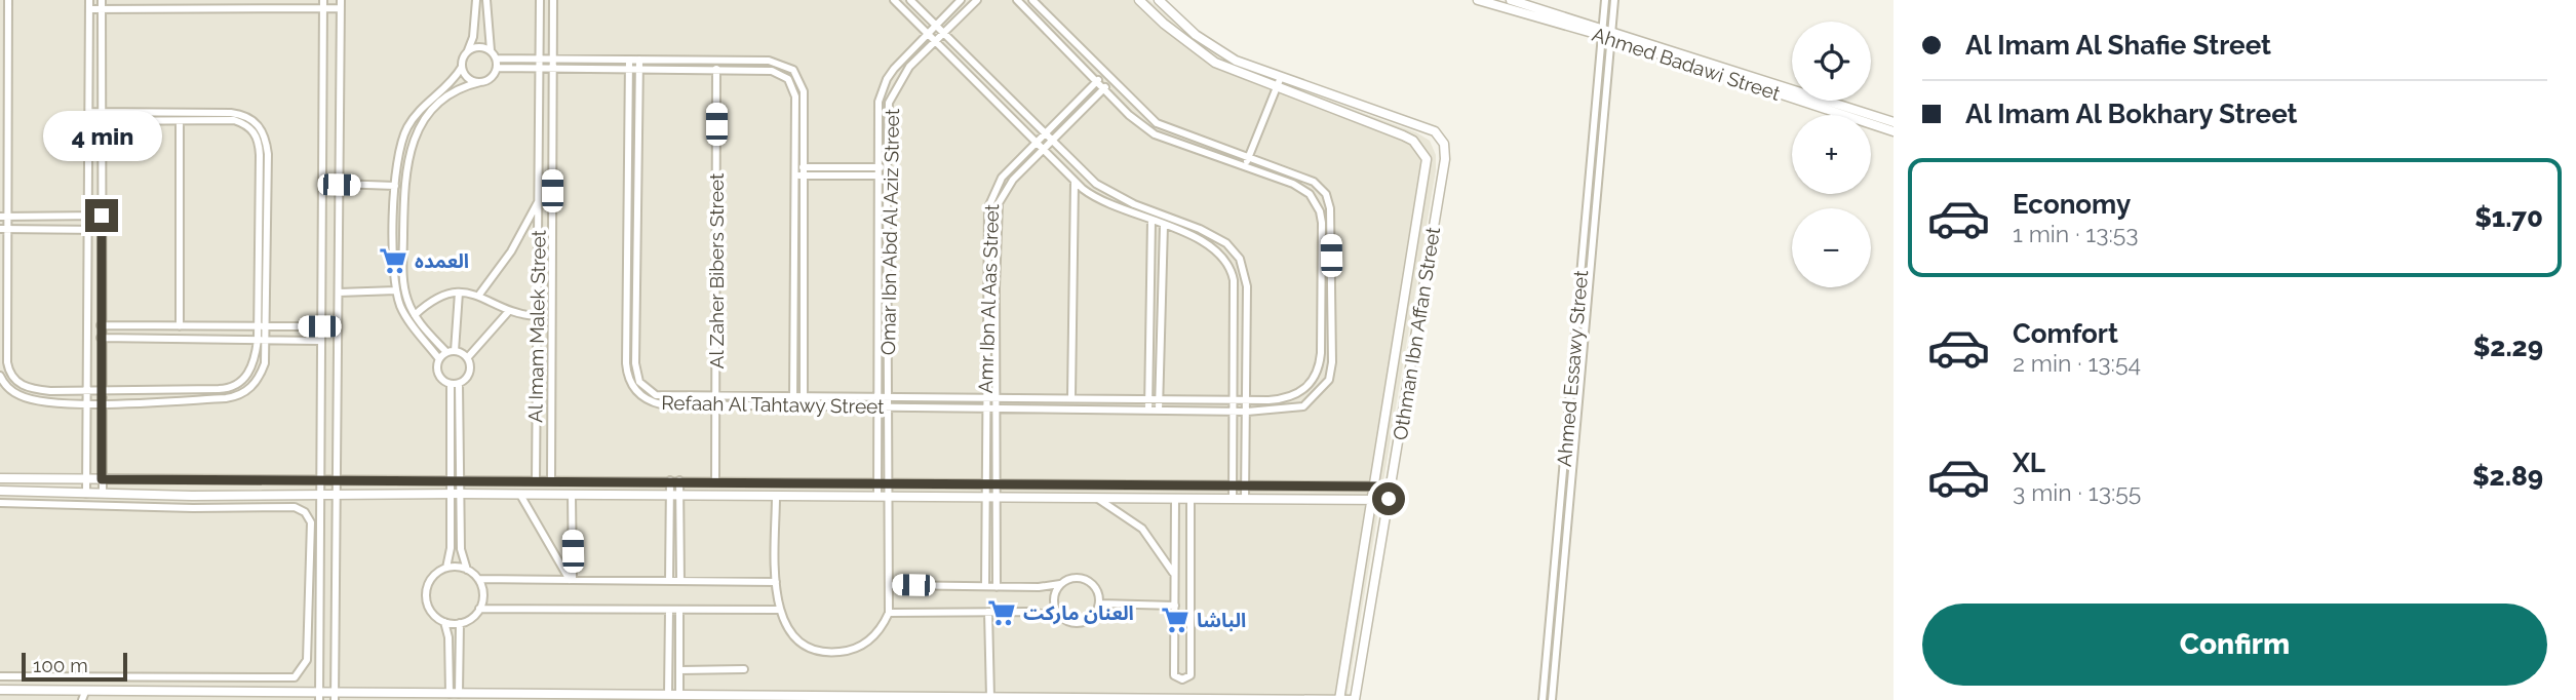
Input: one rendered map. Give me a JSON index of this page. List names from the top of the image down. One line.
{"streets":{"street":["Ahmed Badawi Street","Omar Ibn Abd Al Aziz Street","Al Zaher Bibers Street","Amr Ibn Al Aas Street","Al Imam Malek Street","Othman Ibn Affan Street","Ahmed Essawy Street","Refaah Al Tahtawy Street"]},"crossings":[["Ahmed Badawi Street","Ahmed Essawy Street"],["Omar Ibn Abd Al Aziz Street","Refaah Al Tahtawy Street"],["Al Zaher Bibers Street","Refaah Al Tahtawy Street"],["Amr Ibn Al Aas Street","Refaah Al Tahtawy Street"]],"places":{"supermarket":["العمده","العنان ماركت","الباشا"]},"scale_bar":"100 m","page":{"banner":["Al Imam Al Shafie Street","Al Imam Al Bokhary Street"],"map_buttons":["+","−"],"bubble":"4 min","list":[{"name":"Economy","note":"1 min · 13:53","value":"$1.70"},{"name":"Comfort","note":"2 min · 13:54","value":"$2.29"},{"name":"XL","note":"3 min · 13:55","value":"$2.89"}],"buttons":"Confirm","scale":"100 m"}}
